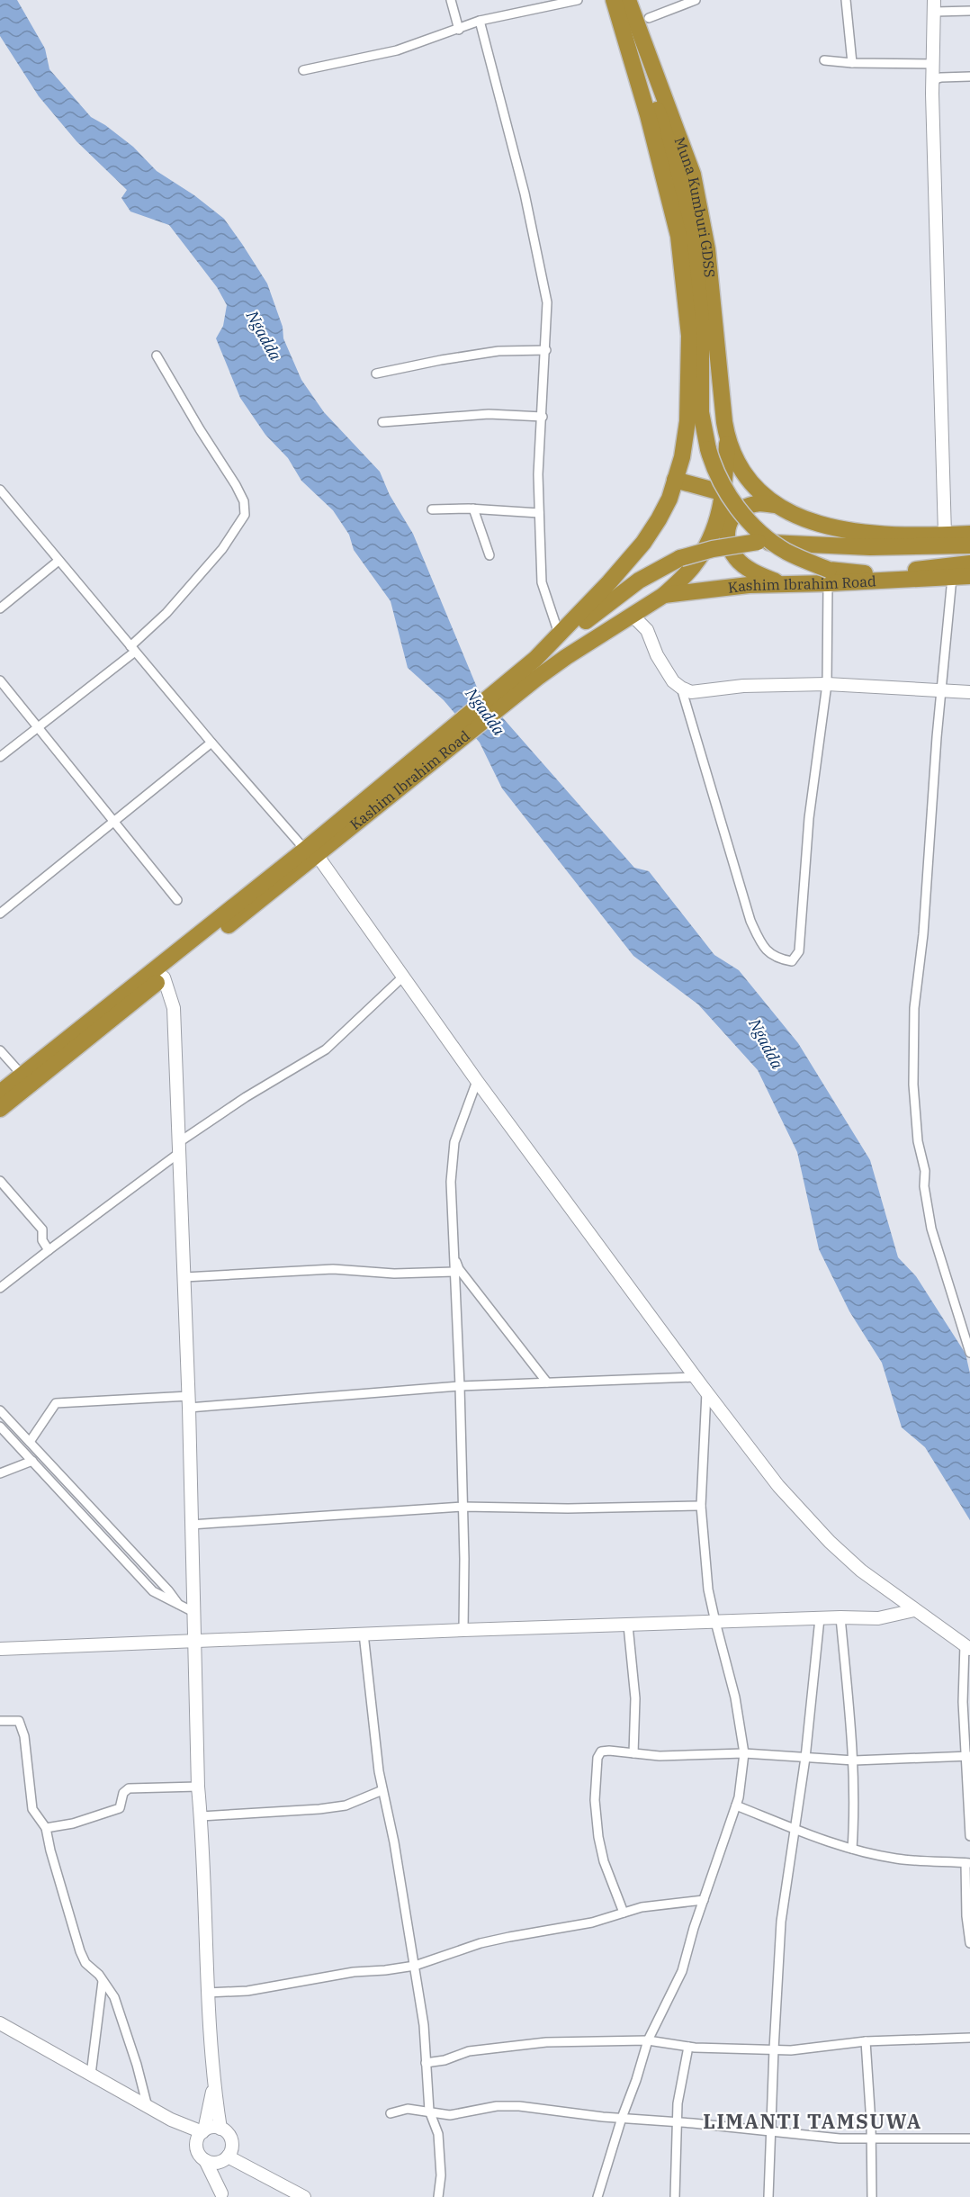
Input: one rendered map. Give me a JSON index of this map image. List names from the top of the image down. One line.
{"streets":{"highway":["Muna Kumburi GDSS","Kashim Ibrahim Road"]},"crossings":[["Muna Kumburi GDSS","Kashim Ibrahim Road"]],"districts":["LIMANTI TAMSUWA"],"water":["Ngadda"]}
